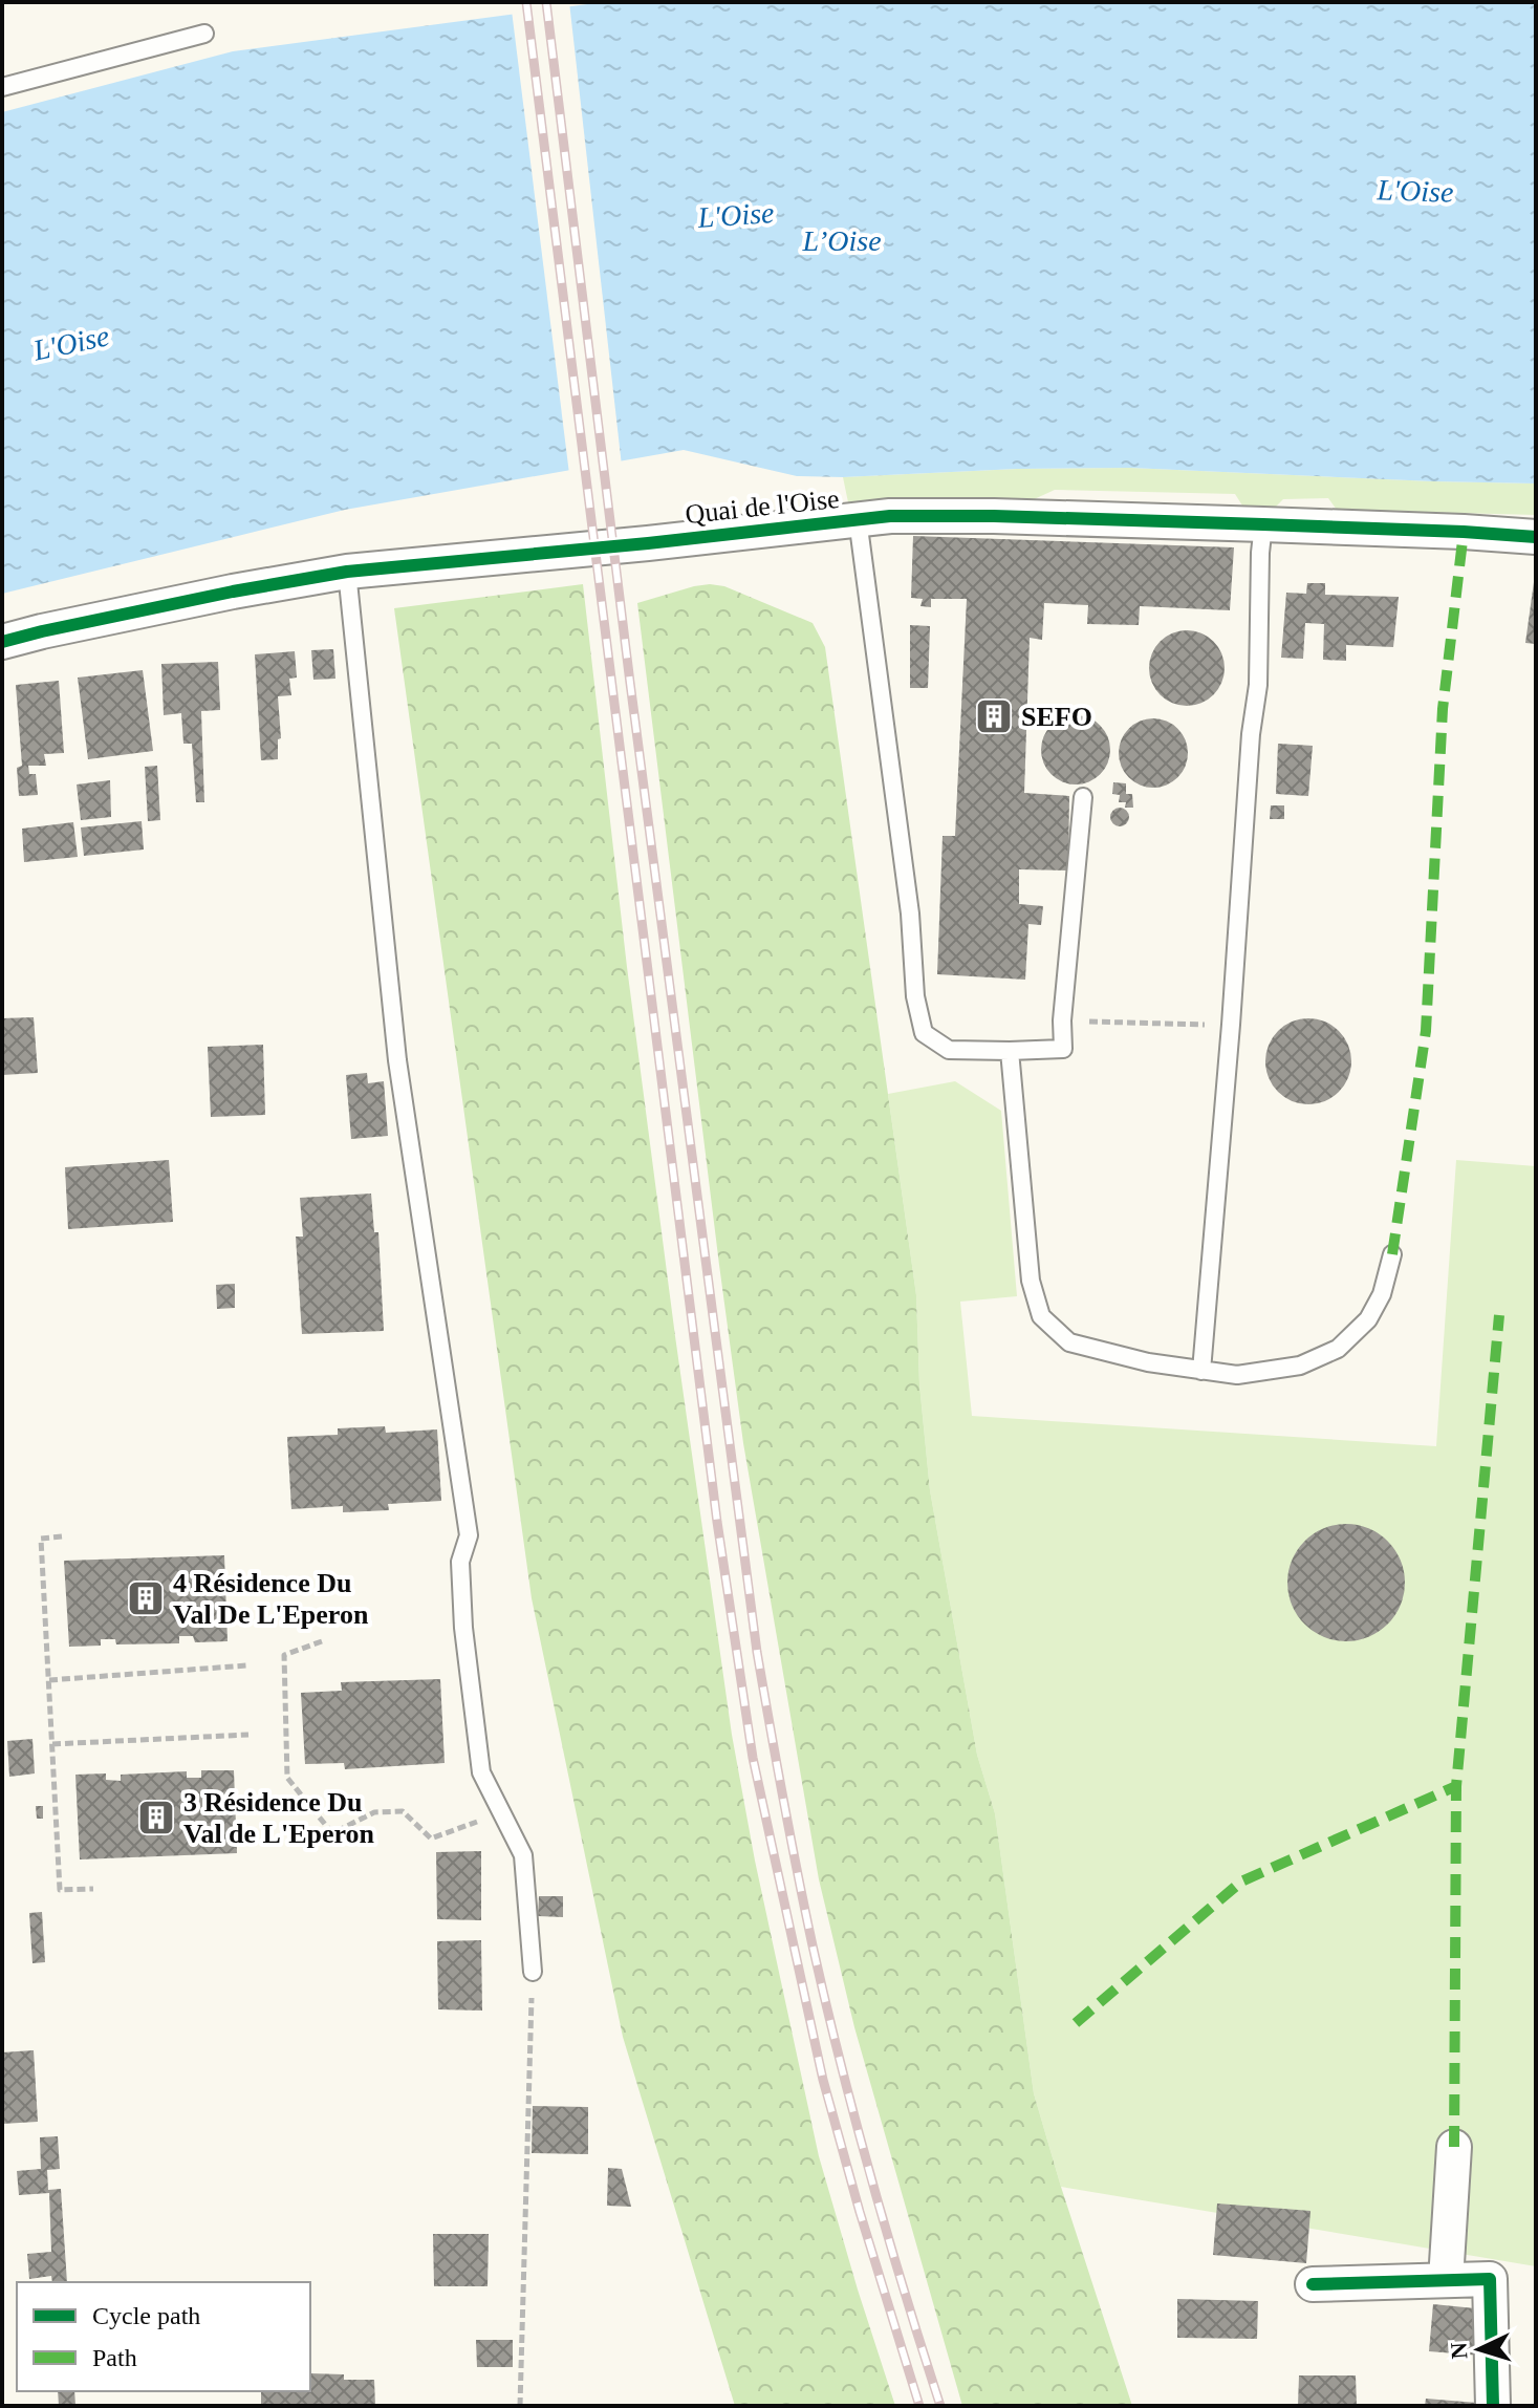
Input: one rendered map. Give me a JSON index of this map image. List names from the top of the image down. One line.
{"streets":{"street":["Quai de l'Oise"]},"water":["L'Oise","L’Oise"],"places":{"building":["SEFO","4 Résidence Du Val De L'Eperon","3 Résidence Du Val de L'Eperon"]},"legend":["Cycle path","Path"],"north":"left"}
